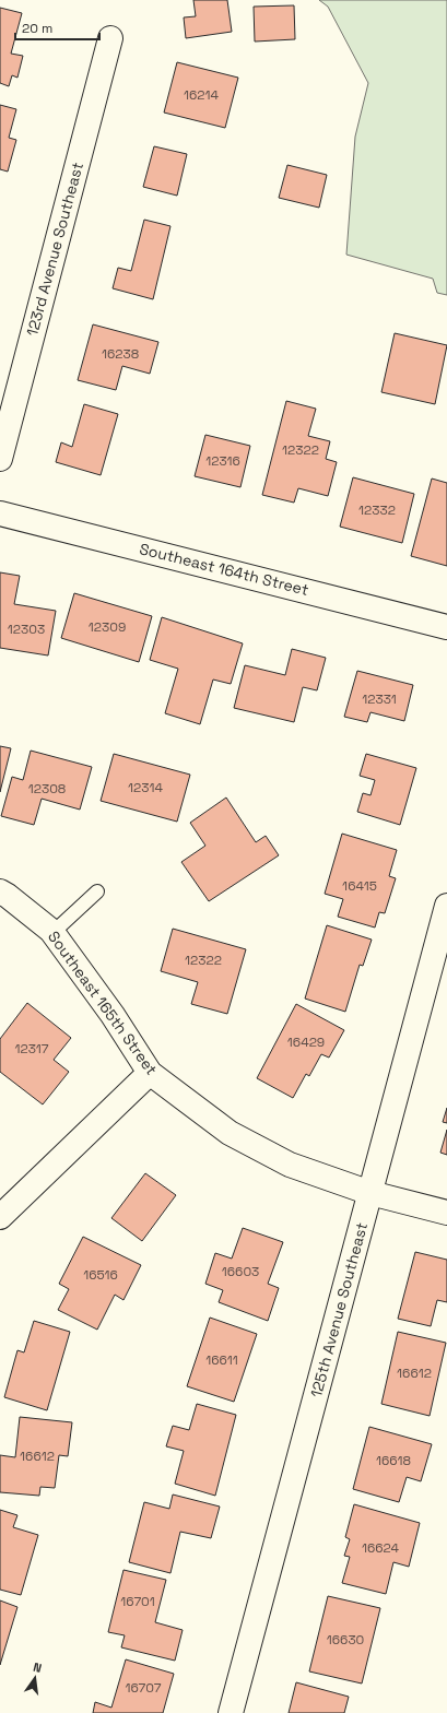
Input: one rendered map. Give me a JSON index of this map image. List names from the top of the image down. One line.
{"streets":{"street":["123rd Avenue Southeast","Southeast 164th Street","Southeast 165th Street","125th Avenue Southeast"]},"crossings":[["Southeast 165th Street","125th Avenue Southeast"]],"house_numbers":["16214","16238","12322","12316","12332","12309","12303","12331","12314","12308","16415","12322","16429","12317","16603","16516","16611","16612","16612","16618","16624","16701","16630","16707"],"scale_bar":"20 m","north":"top"}
